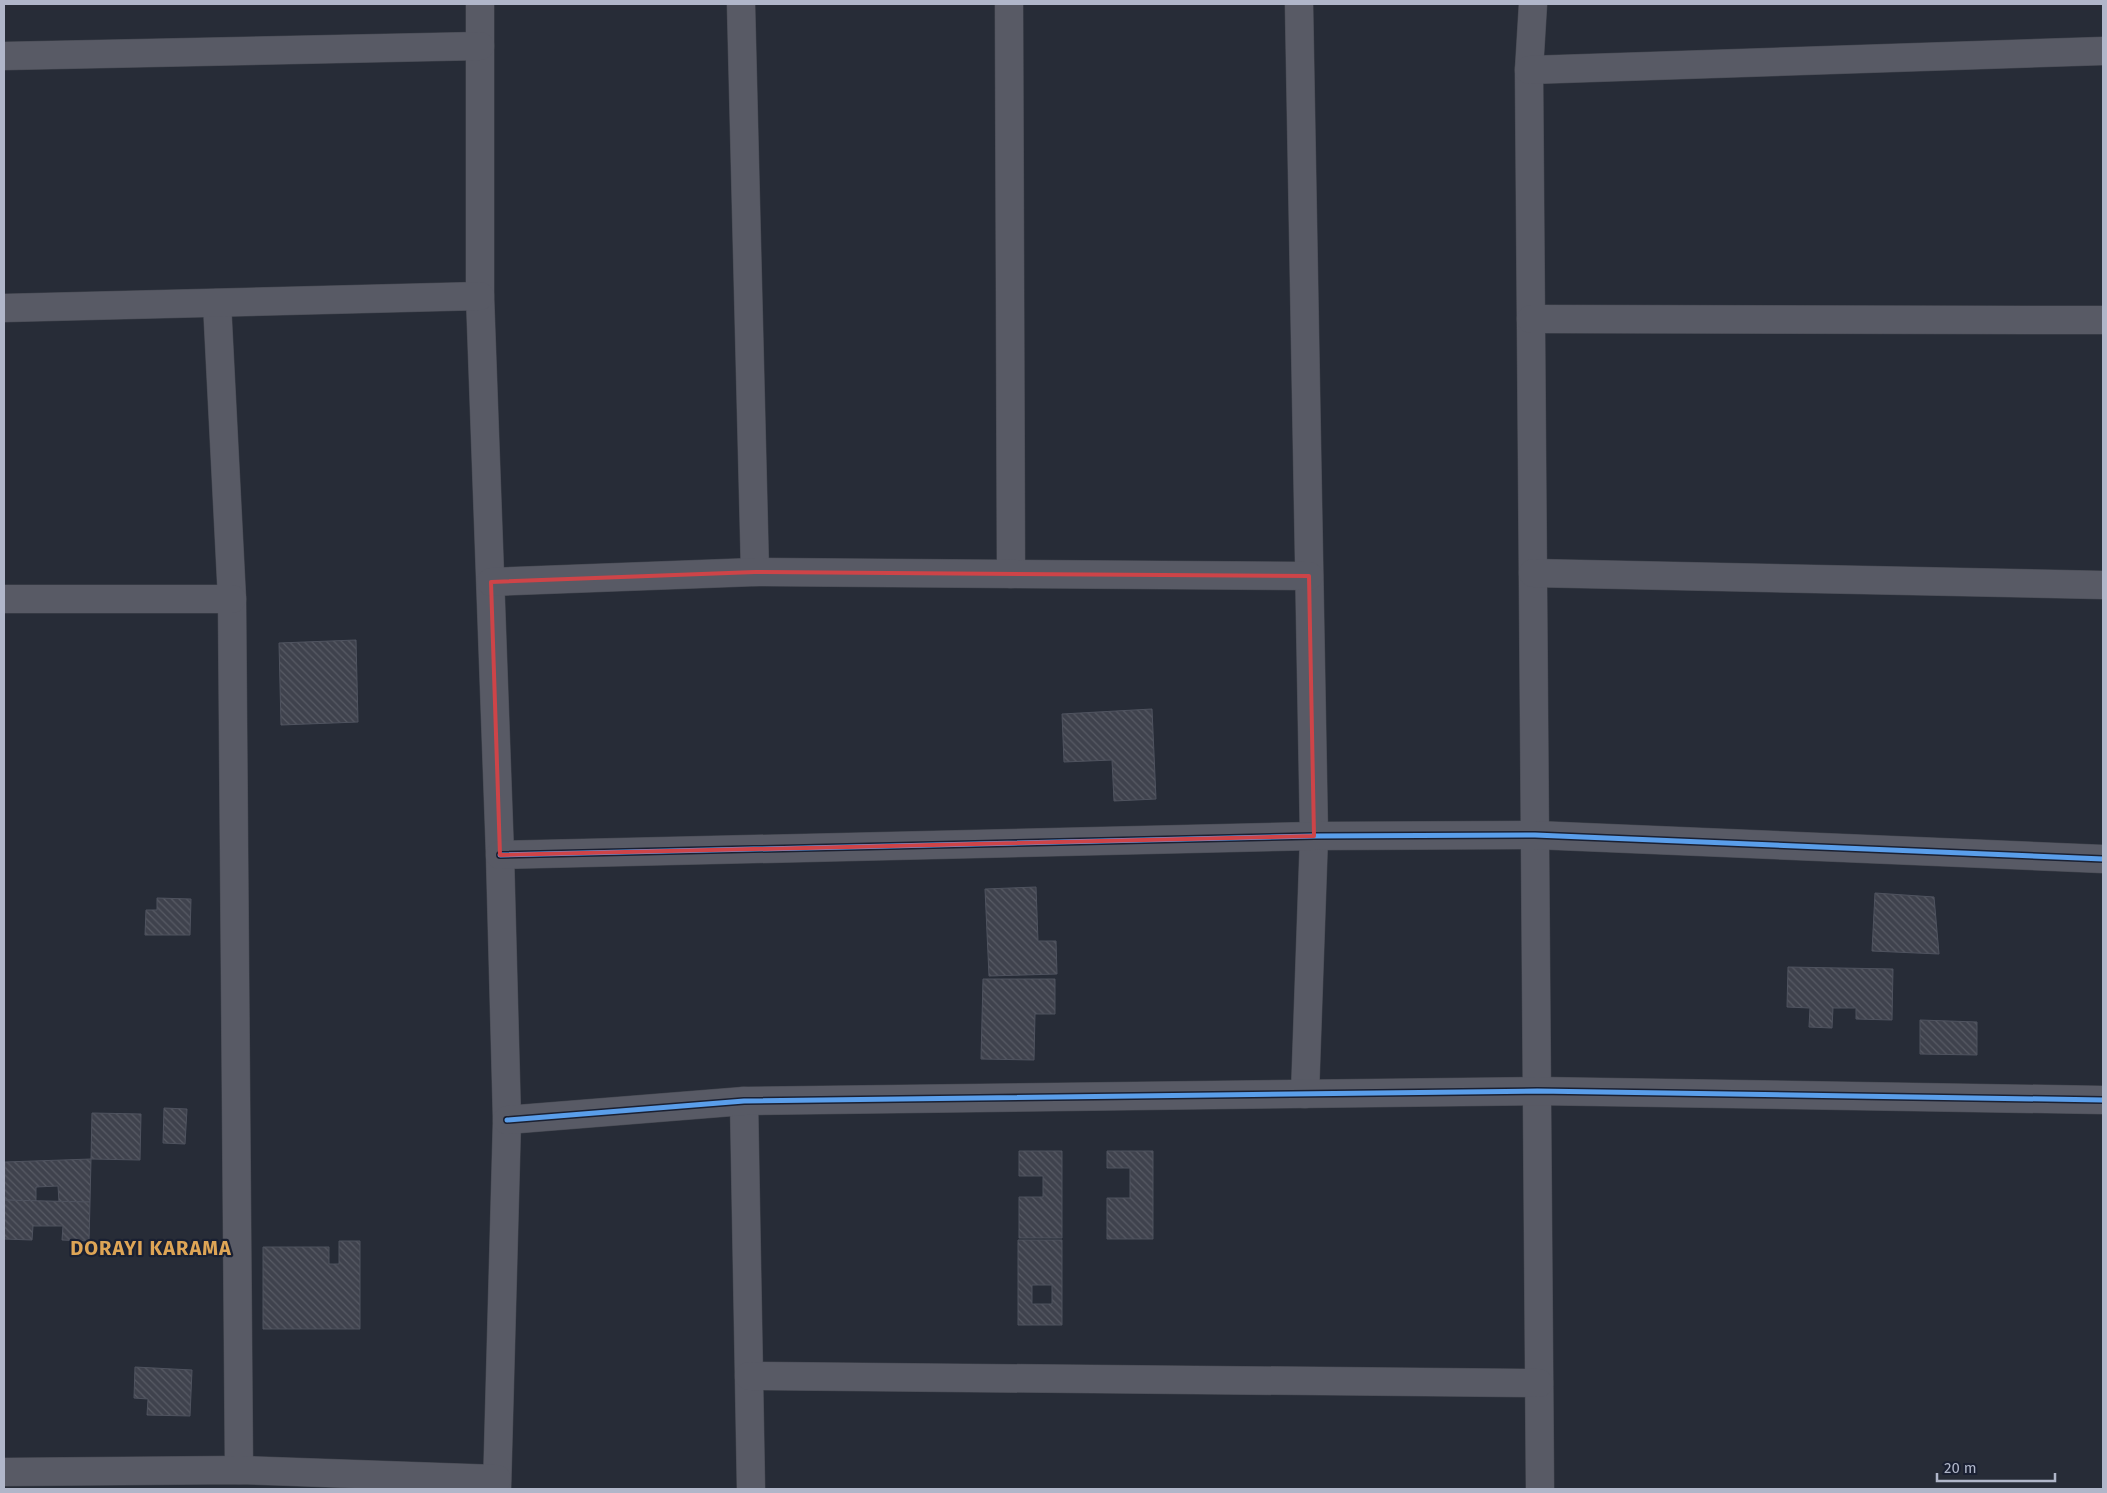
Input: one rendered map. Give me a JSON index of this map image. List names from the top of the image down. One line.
{"districts":["DORAYI KARAMA"],"scale_bar":"20 m"}
